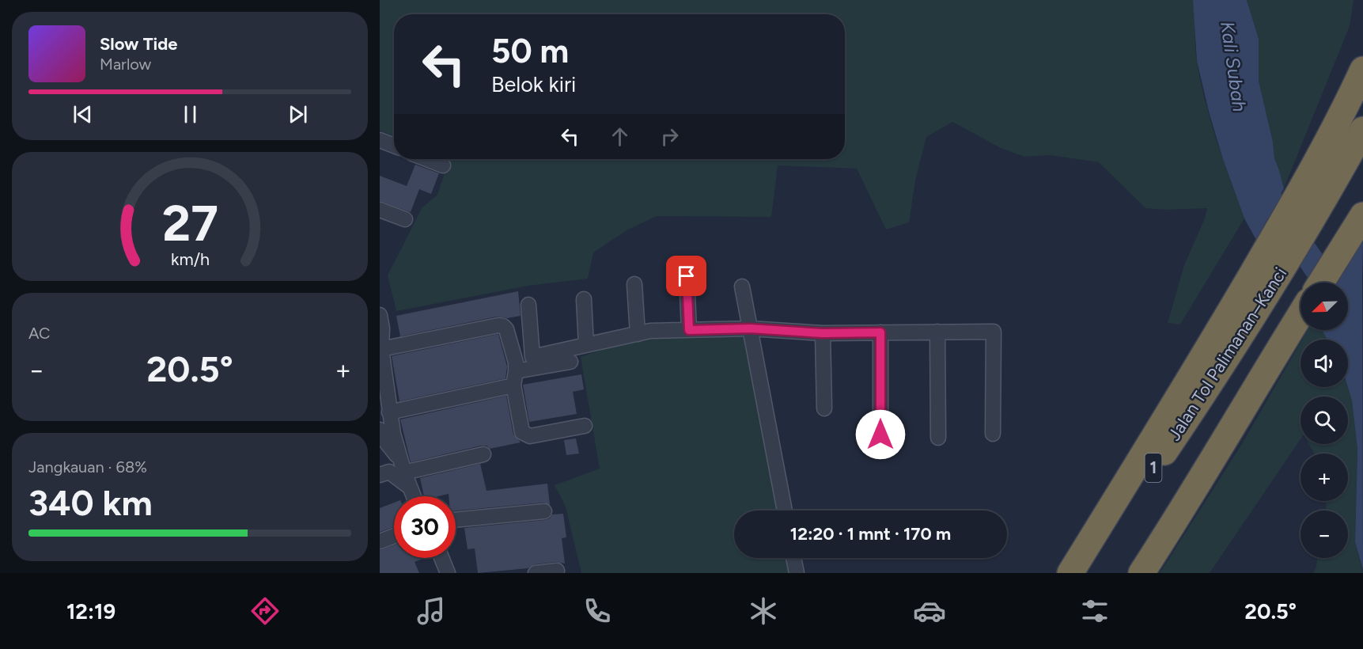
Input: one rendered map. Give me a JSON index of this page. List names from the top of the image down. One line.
{"streets":{"highway":["Jalan Tol Palimanan–Kanci","1"]},"water":["Kali Subah"],"north":"bottom left","page":{"turn":["50 m","Belok kiri"],"song":["Slow Tide","Marlow"],"map_buttons":["+","−"],"tile":["AC",["Jangkauan · 68%","340 km"]],"heat":["−","20.5°","+"],"limit":"30","trip":"12:20 · 1 mnt · 170 m","tabs":["12:19","20.5°"],"gauge":["27","km/h"]}}
